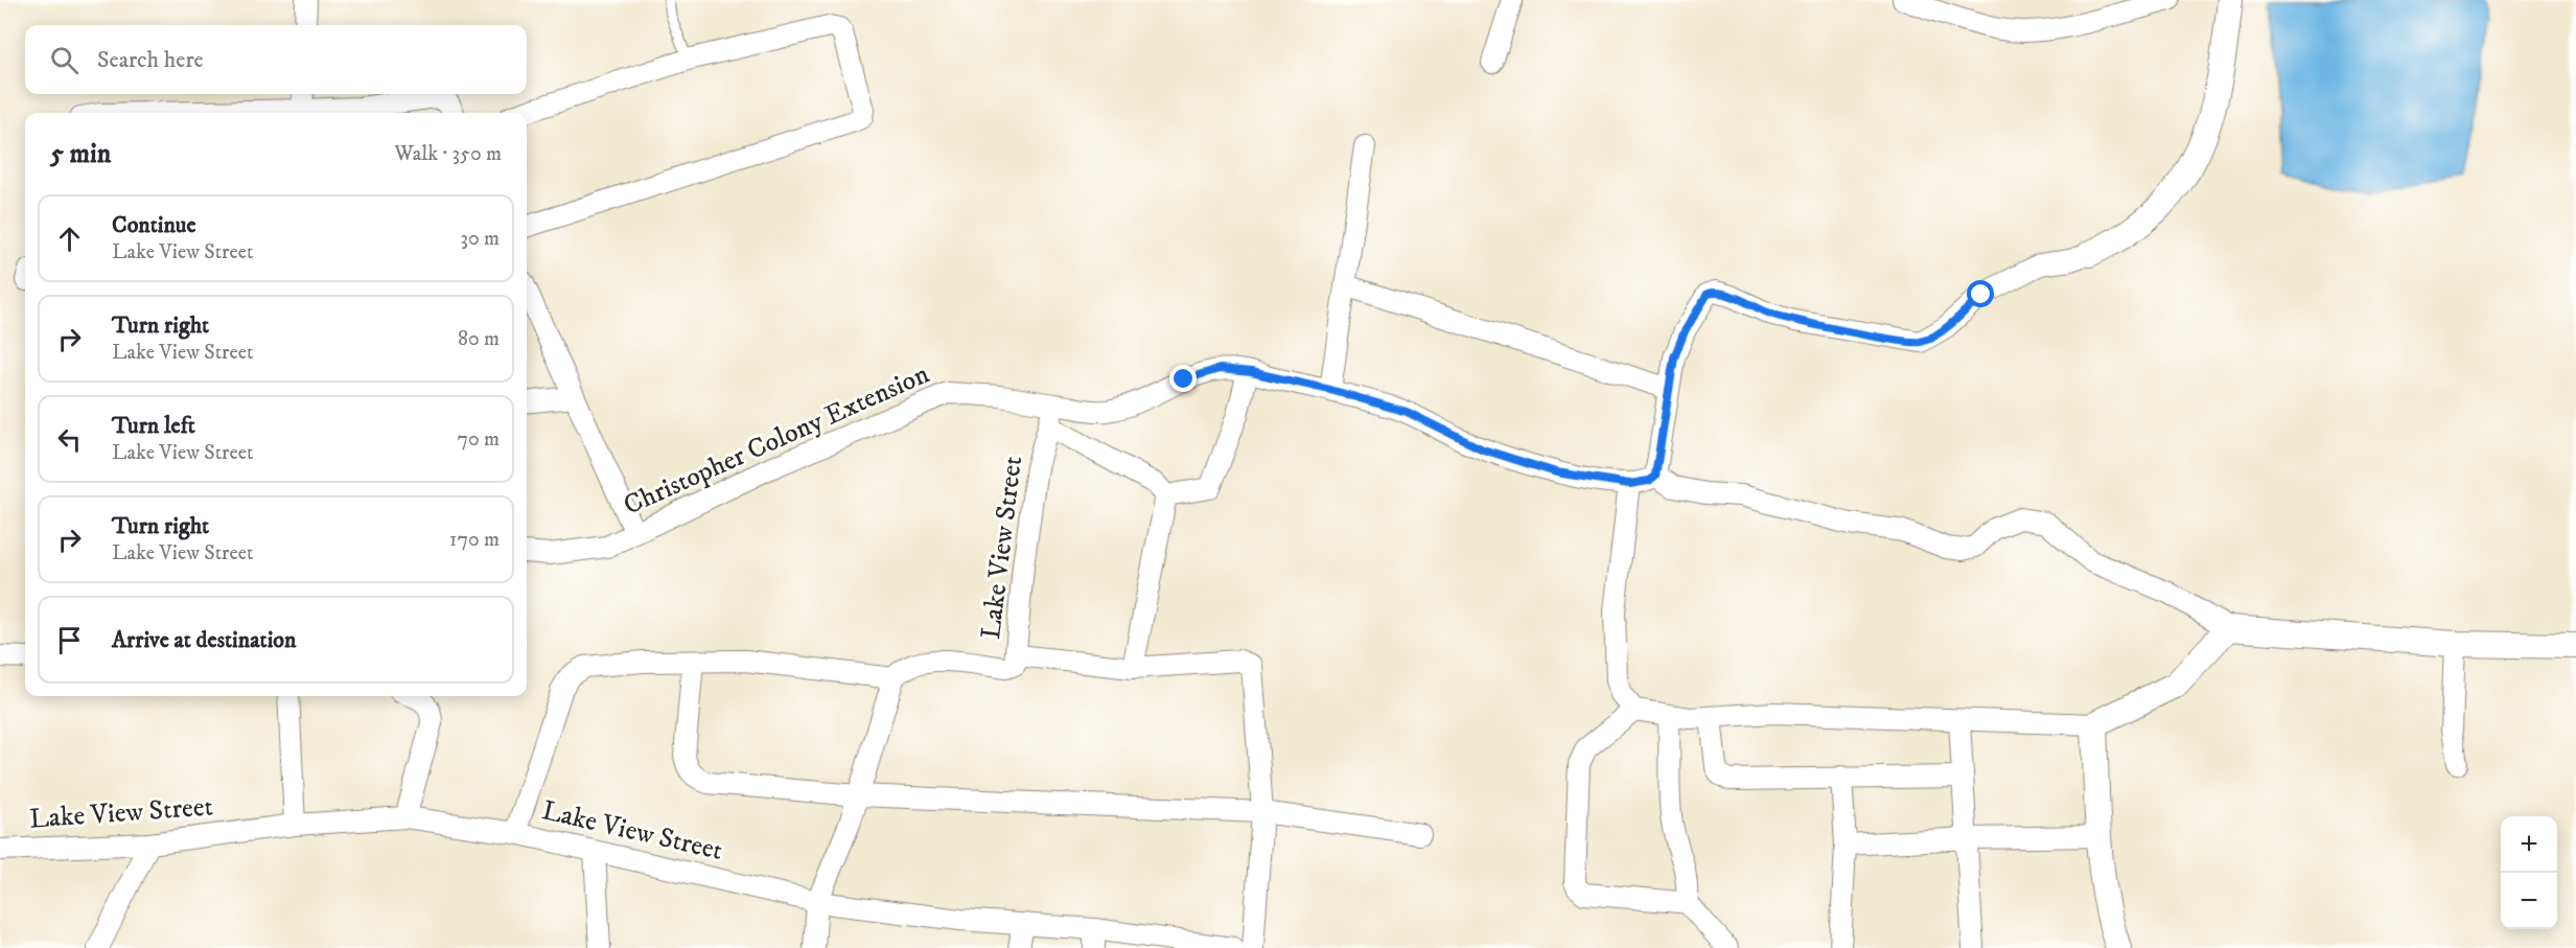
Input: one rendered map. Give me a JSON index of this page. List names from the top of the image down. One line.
{"streets":{"street":["Christopher Colony Extension","Lake View Street"]},"crossings":[["Christopher Colony Extension","Lake View Street"]],"page":{"search":"Search here","heading":["5 min","Walk · 350 m"],"list":[["Continue","Lake View Street","30 m"],["Turn right","Lake View Street","80 m"],["Turn left","Lake View Street","70 m"],["Turn right","Lake View Street","170 m"],"Arrive at destination"],"map_buttons":["+","−"]}}
